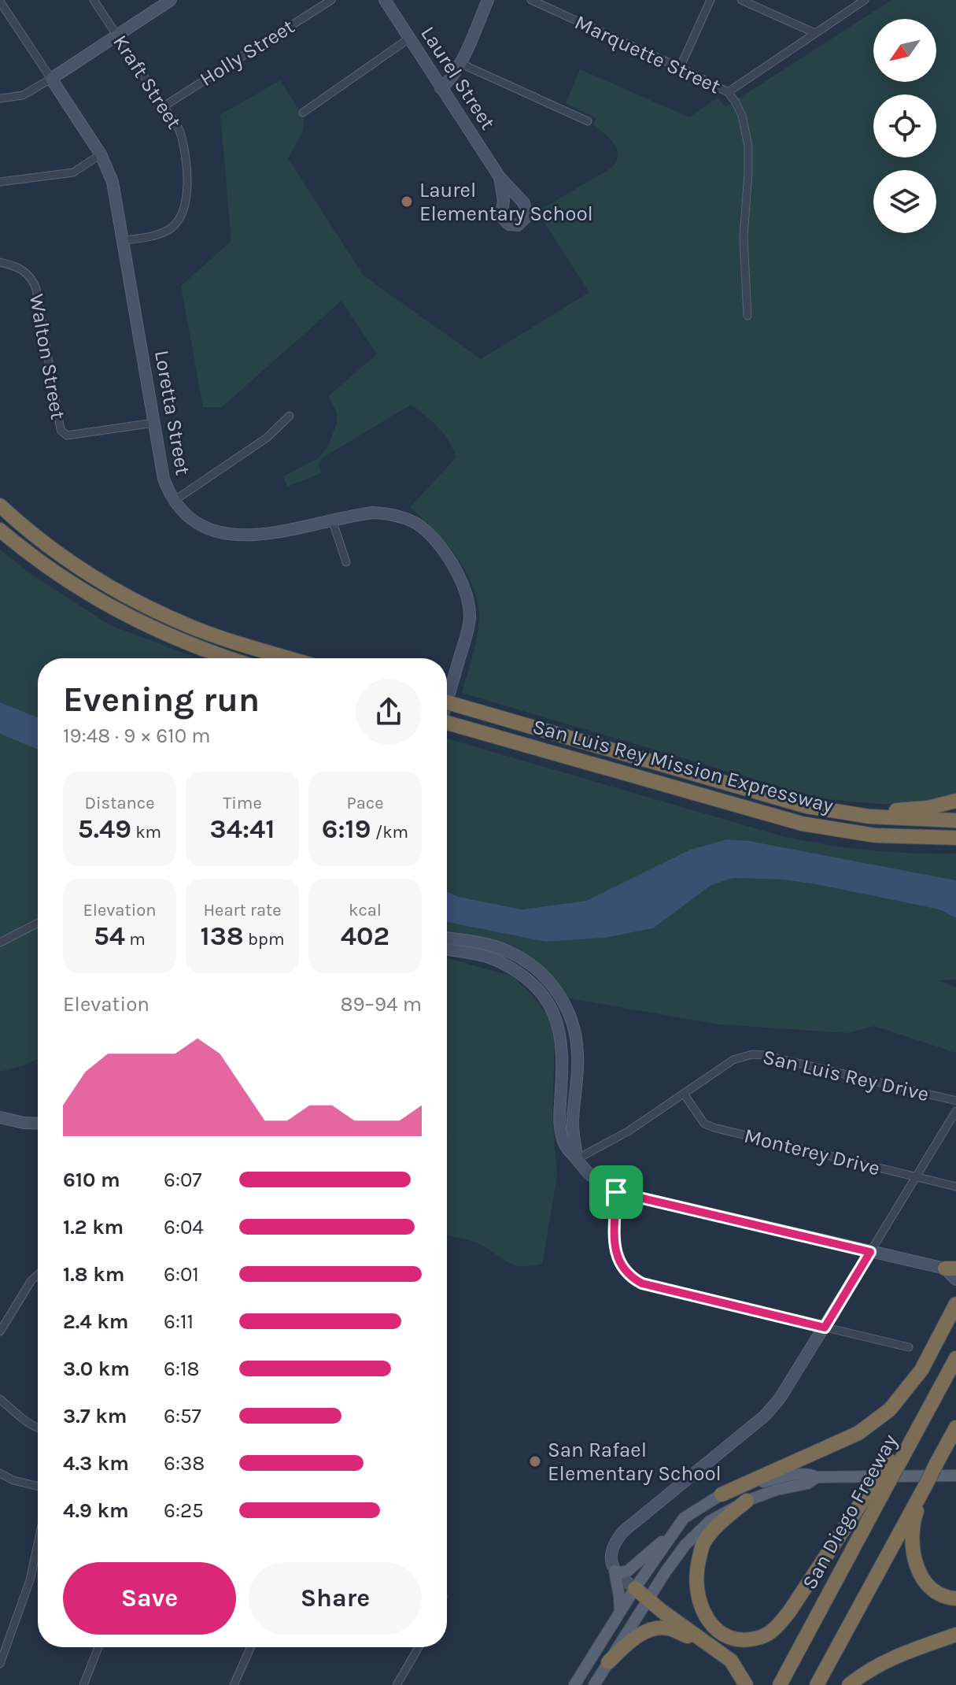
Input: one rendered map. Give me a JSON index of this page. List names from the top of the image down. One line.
{"streets":{"highway":["San Luis Rey Mission Expressway","San Diego Freeway"],"street":["Holly Street","Marquette Street","Laurel Street","Kraft Street","Walton Street","Loretta Street","San Luis Rey Drive","Monterey Drive"]},"crossings":[["Holly Street","Kraft Street"],["Kraft Street","Loretta Street"],["Walton Street","Loretta Street"],["San Luis Rey Drive","Monterey Drive"]],"places":["Laurel Elementary School","San Rafael Elementary School"],"north":"bottom left","page":{"heading":["Evening run","19:48 · 9 × 610 m"],"stats":[["Distance","5.49 km"],["Time","34:41"],["Pace","6:19 /km"],["Elevation","54 m"],["Heart rate","138 bpm"],["kcal","402"]],"chart":["Elevation","89–94 m"],"list":[{"name":"610 m","note":"6:07"},{"name":"1.2 km","note":"6:04"},{"name":"1.8 km","note":"6:01"},{"name":"2.4 km","note":"6:11"},{"name":"3.0 km","note":"6:18"},{"name":"3.7 km","note":"6:57"},{"name":"4.3 km","note":"6:38"},{"name":"4.9 km","note":"6:25"}],"buttons":["Save","Share"]}}
